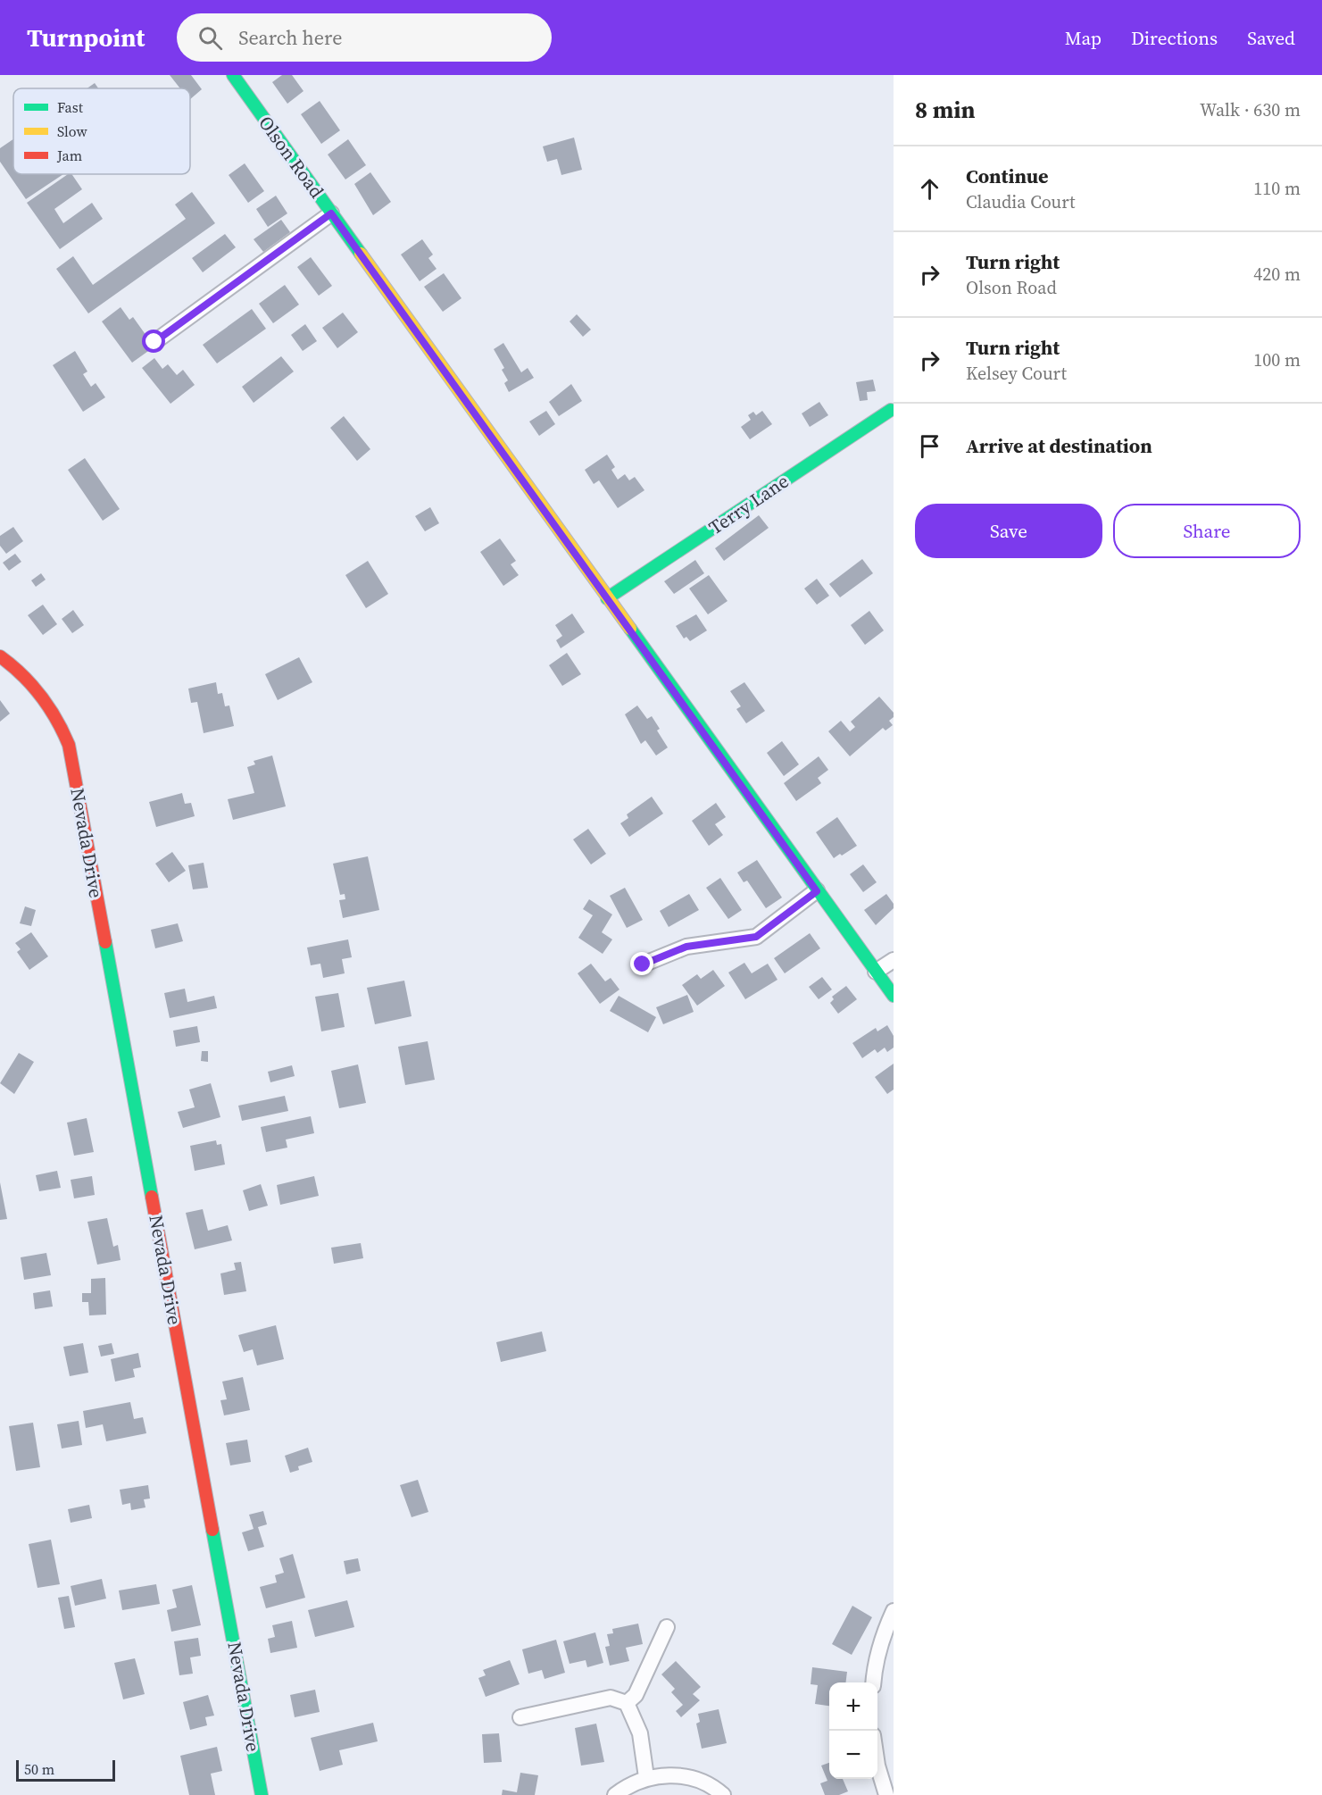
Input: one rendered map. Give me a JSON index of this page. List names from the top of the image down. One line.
{"streets":{"street":["Olson Road","Terry Lane","Nevada Drive"]},"crossings":[["Olson Road","Terry Lane"]],"legend":["Fast","Slow","Jam"],"scale_bar":"50 m","page":{"header":"Turnpoint","search":"Search here","nav":["Map","Directions","Saved"],"heading":["8 min","Walk · 630 m"],"list":[["Continue","Claudia Court","110 m"],["Turn right","Olson Road","420 m"],["Turn right","Kelsey Court","100 m"],"Arrive at destination"],"buttons":["Save","Share"],"map_buttons":["+","−"],"scale":"50 m"}}
